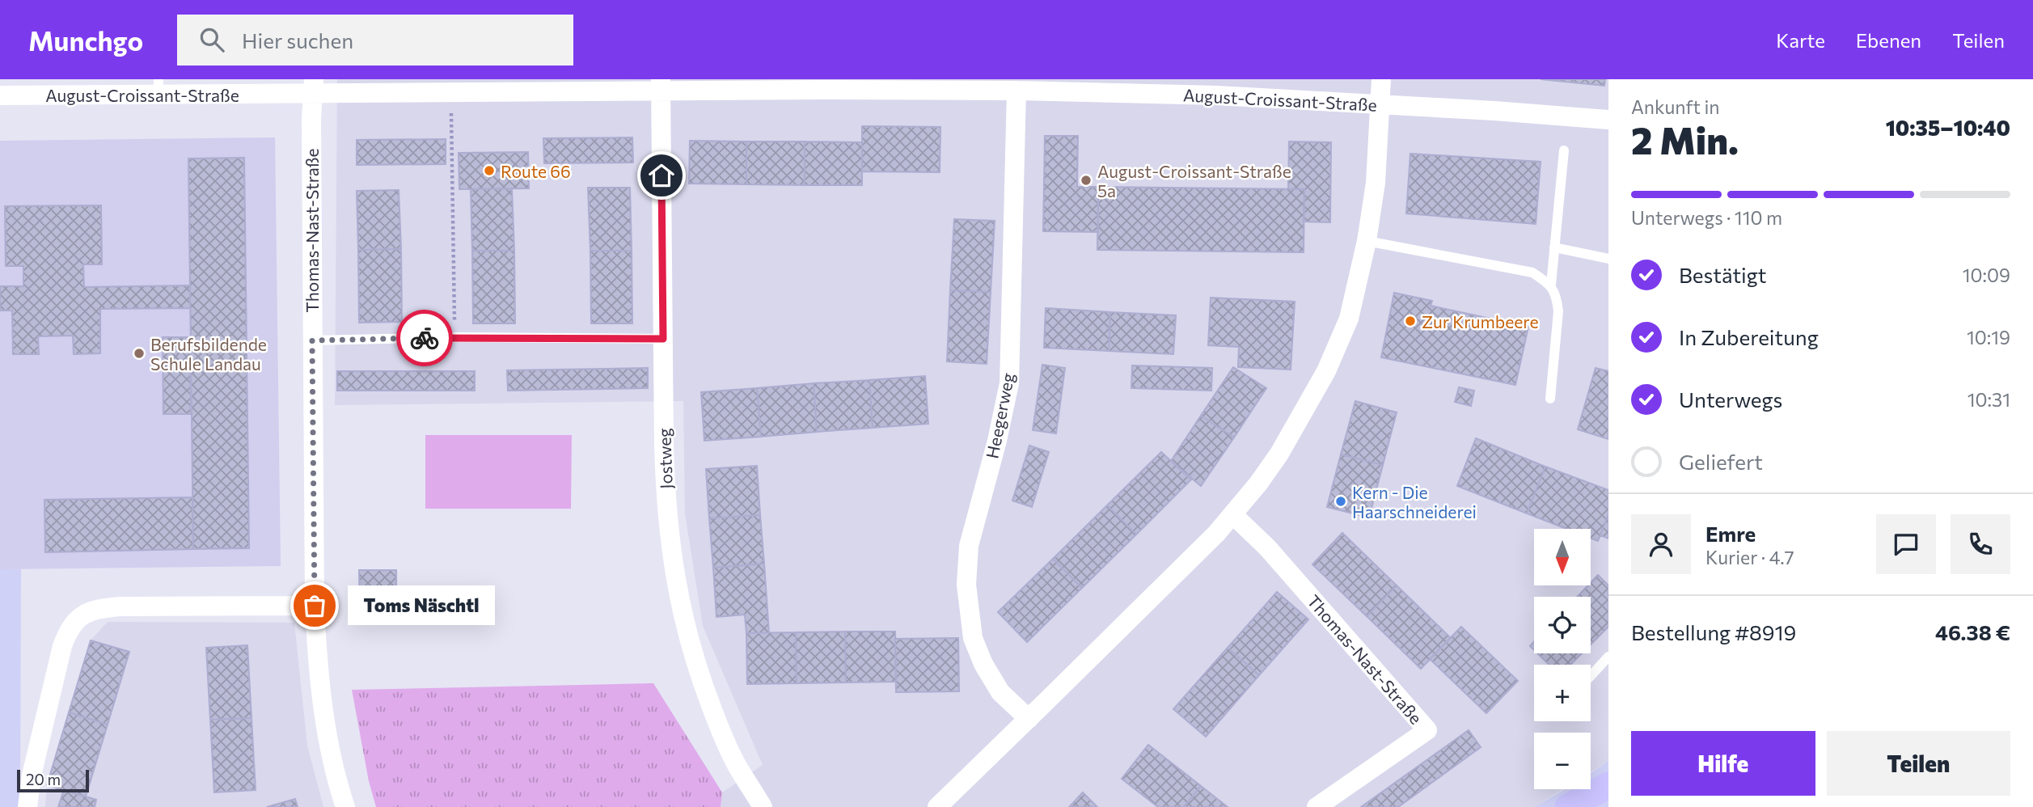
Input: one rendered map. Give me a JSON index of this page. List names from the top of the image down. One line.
{"streets":{"street":["August-Croissant-Straße","Thomas-Nast-Straße","Heegerweg","Jostweg"]},"crossings":[["August-Croissant-Straße","Thomas-Nast-Straße"],["August-Croissant-Straße","Heegerweg"],["August-Croissant-Straße","Jostweg"]],"places":["Route 66","August-Croissant-Straße 5a","Zur Krumbeere","Berufsbildende Schule Landau","Kern - Die Haarschneiderei","Toms Näschtl"],"scale_bar":"20 m","north":"bottom","page":{"header":"Munchgo","search":"Hier suchen","nav":["Karte","Ebenen","Teilen"],"heading":["2 Min.","Ankunft in","10:35–10:40"],"panel":["Emre","Kurier · 4.7","Bestellung #8919","46.38 €"],"bar":"Unterwegs · 110 m","list":[["Bestätigt","10:09"],["In Zubereitung","10:19"],["Unterwegs","10:31"],"Geliefert"],"map_buttons":["+","−"],"bubble":"Toms Näschtl","buttons":["Hilfe","Teilen"],"scale":"20 m"}}
